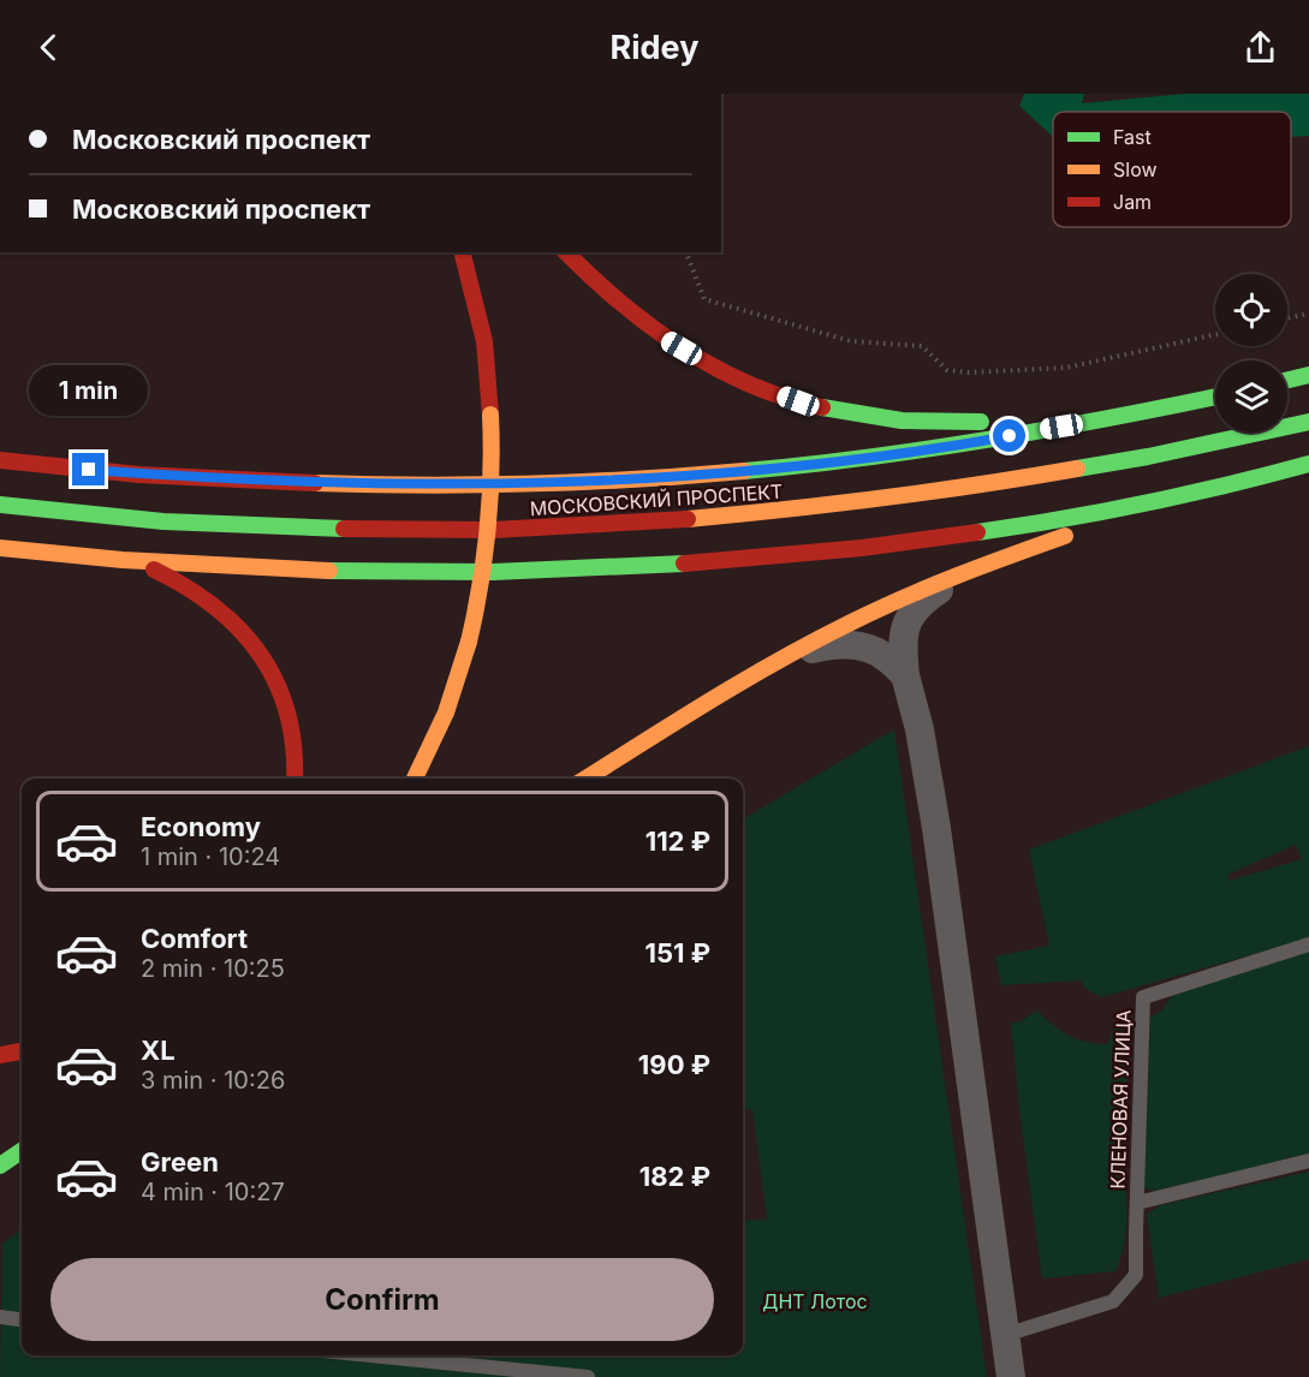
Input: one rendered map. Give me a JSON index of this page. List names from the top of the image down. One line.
{"streets":{"highway":["МОСКОВСКИЙ ПРОСПЕКТ"],"lane":["КЛЕНОВАЯ УЛИЦА"]},"parks":["ДНТ Лотос"],"legend":["Fast","Slow","Jam"],"page":{"header":"Ridey","banner":["Московский проспект","Московский проспект"],"bubble":"1 min","list":[{"name":"Economy","note":"1 min · 10:24","value":"112 ₽"},{"name":"Comfort","note":"2 min · 10:25","value":"151 ₽"},{"name":"XL","note":"3 min · 10:26","value":"190 ₽"},{"name":"Green","note":"4 min · 10:27","value":"182 ₽"}],"buttons":"Confirm"}}
